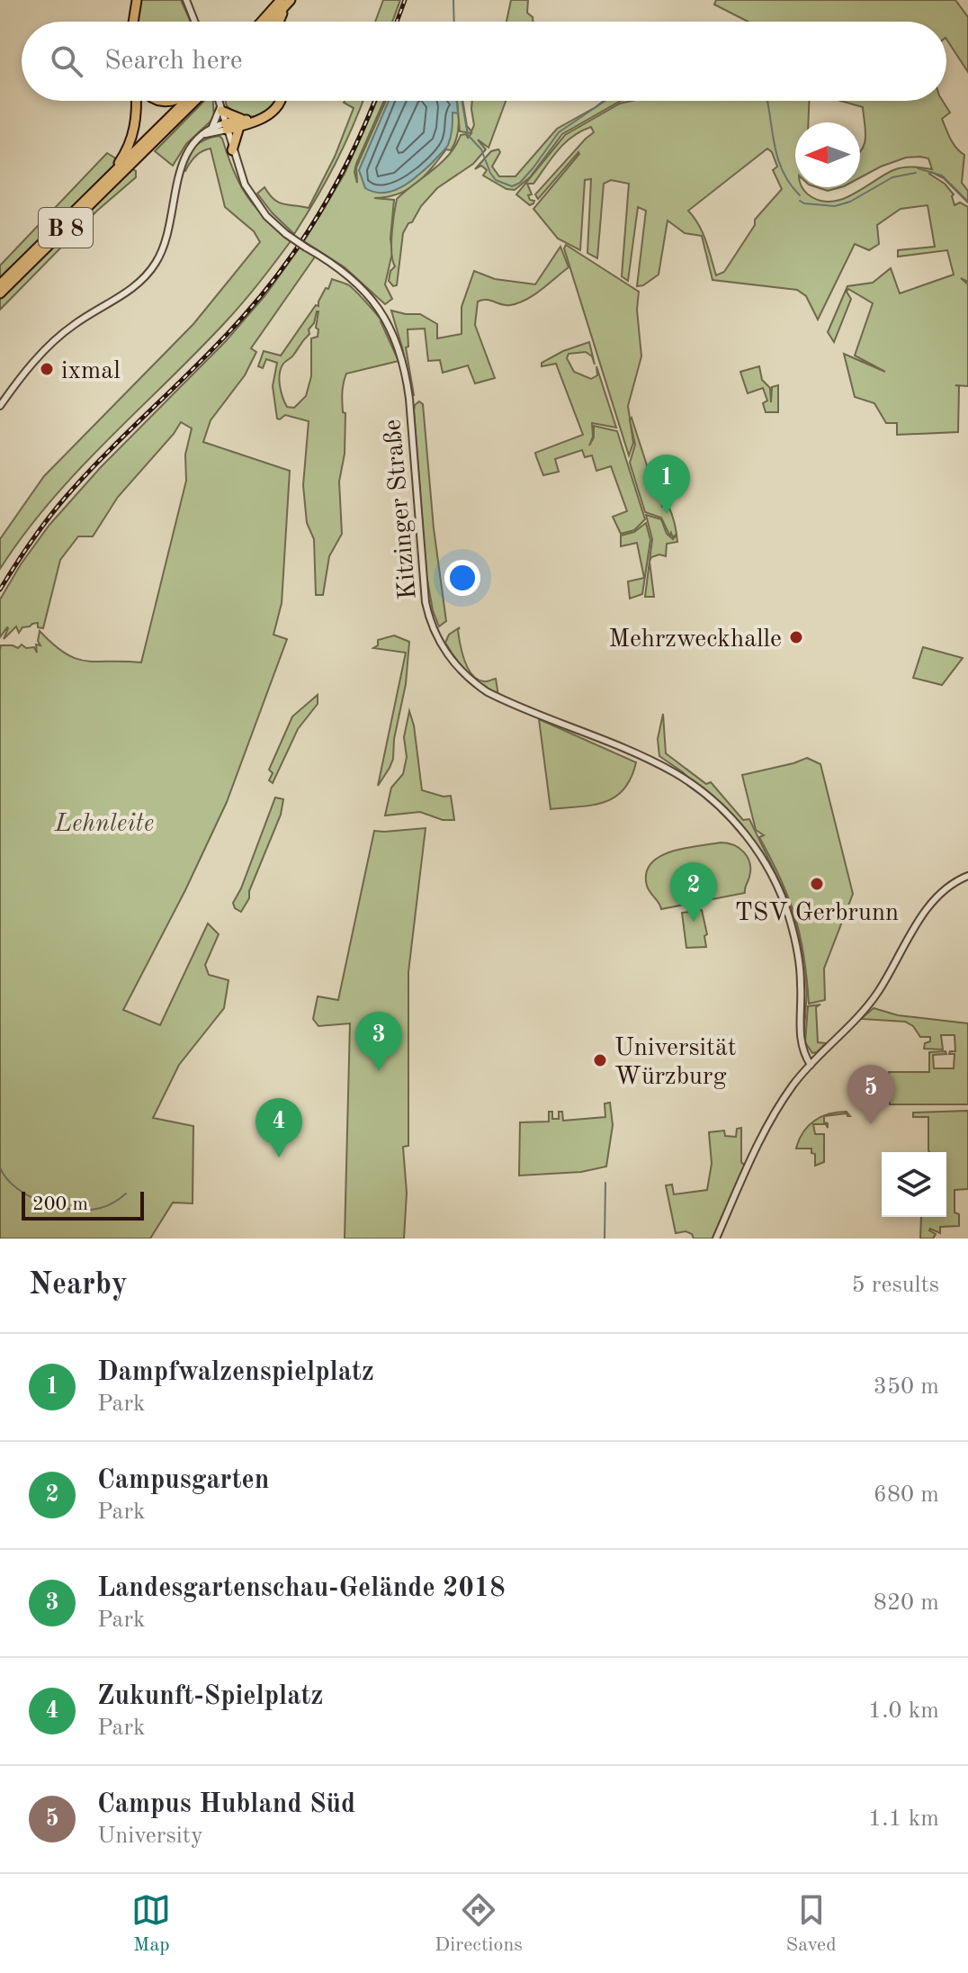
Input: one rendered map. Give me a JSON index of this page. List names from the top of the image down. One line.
{"streets":{"highway":["B 8"],"street":["Kitzinger Straße"]},"parks":["Lehnleite"],"places":["ixmal","Mehrzweckhalle","TSV Gerbrunn","Universität Würzburg"],"scale_bar":"200 m","north":"left","page":{"search":"Search here","pins":["1","2","3","5","4"],"scale":"200 m","heading":["Nearby","5 results"],"list":[{"mark":"1","name":"Dampfwalzenspielplatz","note":"Park","value":"350 m"},{"mark":"2","name":"Campusgarten","note":"Park","value":"680 m"},{"mark":"3","name":"Landesgartenschau-Gelände 2018","note":"Park","value":"820 m"},{"mark":"4","name":"Zukunft-Spielplatz","note":"Park","value":"1.0 km"},{"mark":"5","name":"Campus Hubland Süd","note":"University","value":"1.1 km"}],"nav":["Map","Directions","Saved"]}}
